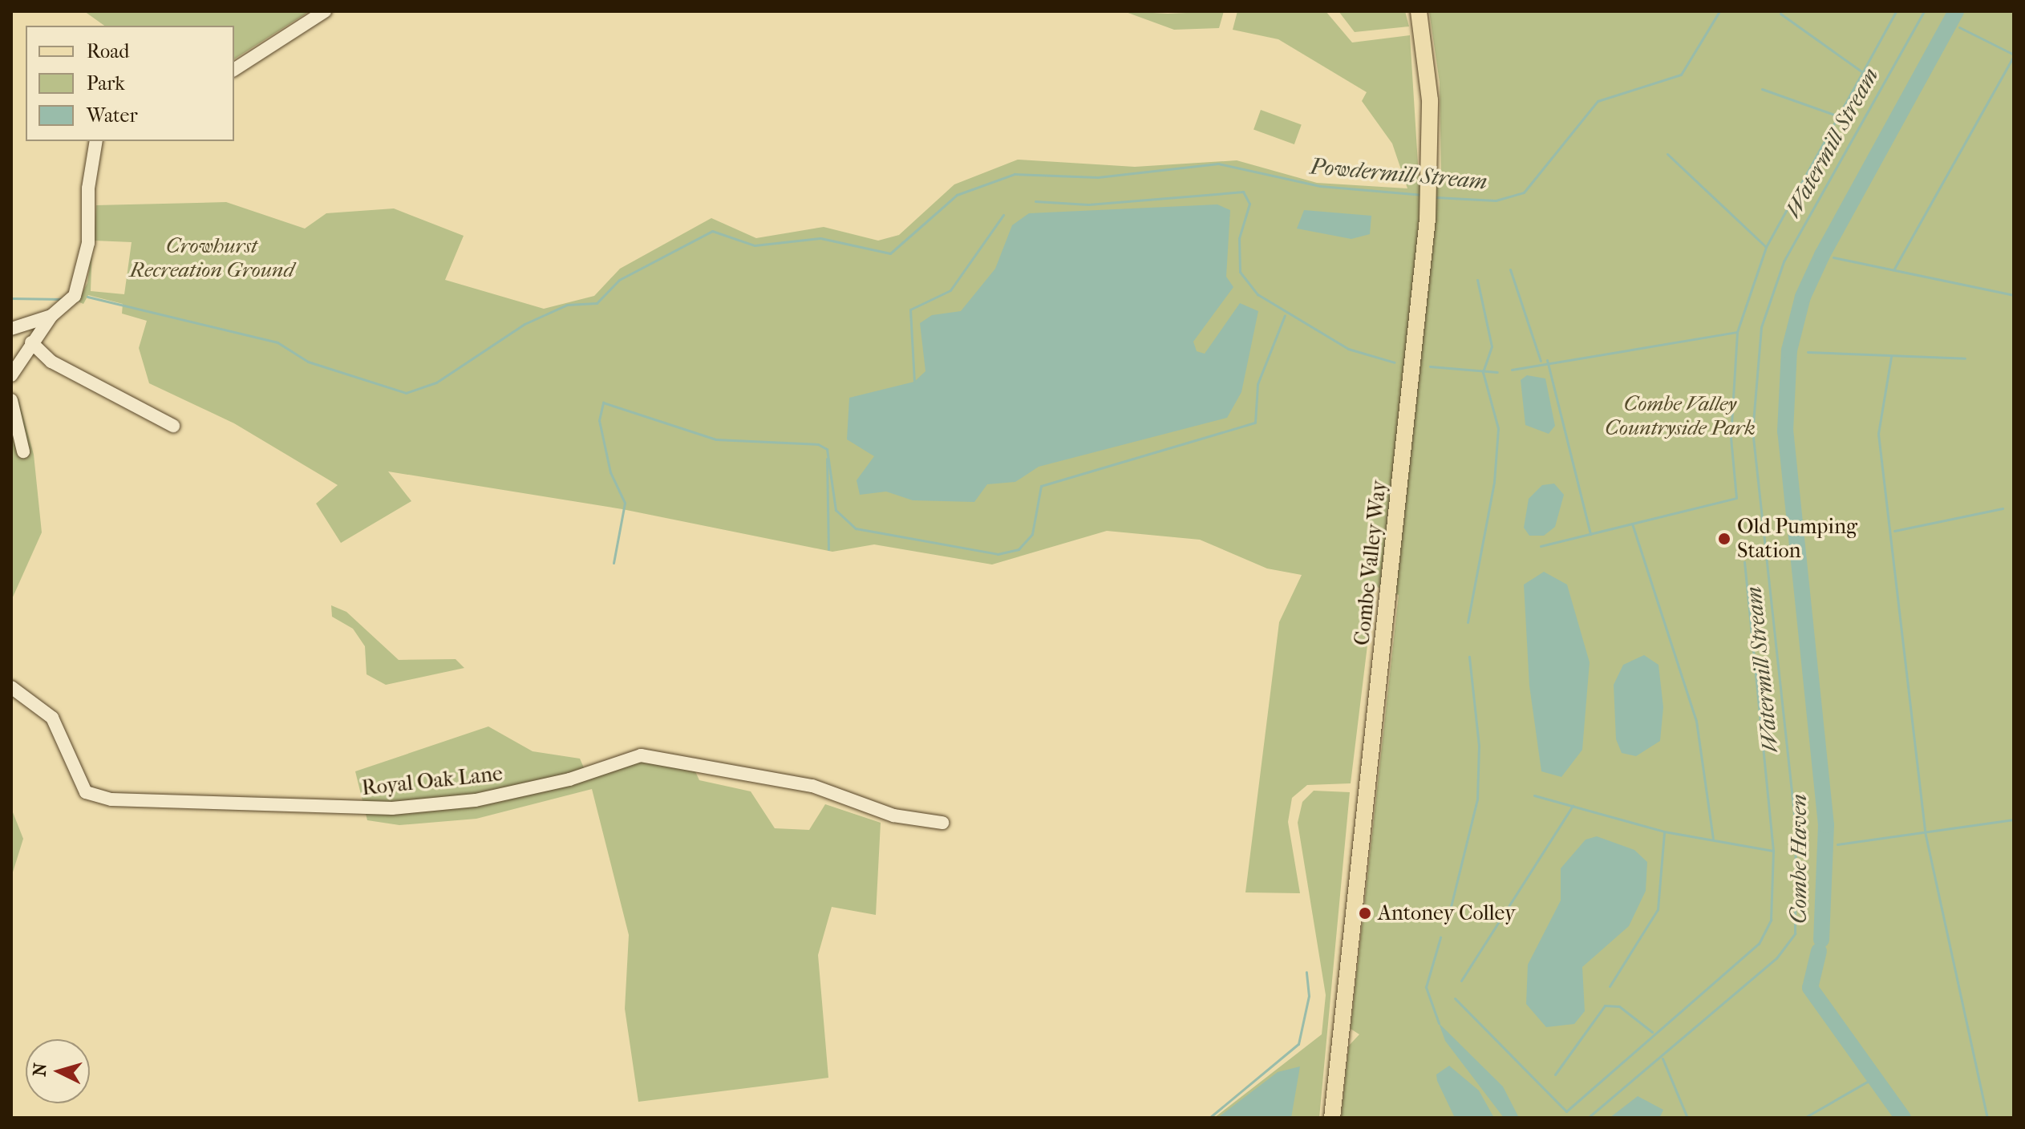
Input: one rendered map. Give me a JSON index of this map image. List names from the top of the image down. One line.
{"streets":{"main road":["Combe Valley Way"],"street":["Royal Oak Lane"]},"water":["Watermill Stream","Powdermill Stream","Combe Haven"],"parks":["Crowhurst Recreation Ground","Combe Valley Countryside Park"],"places":["Old Pumping Station","Antoney Colley"],"legend":["Road","Park","Water"],"north":"left"}
